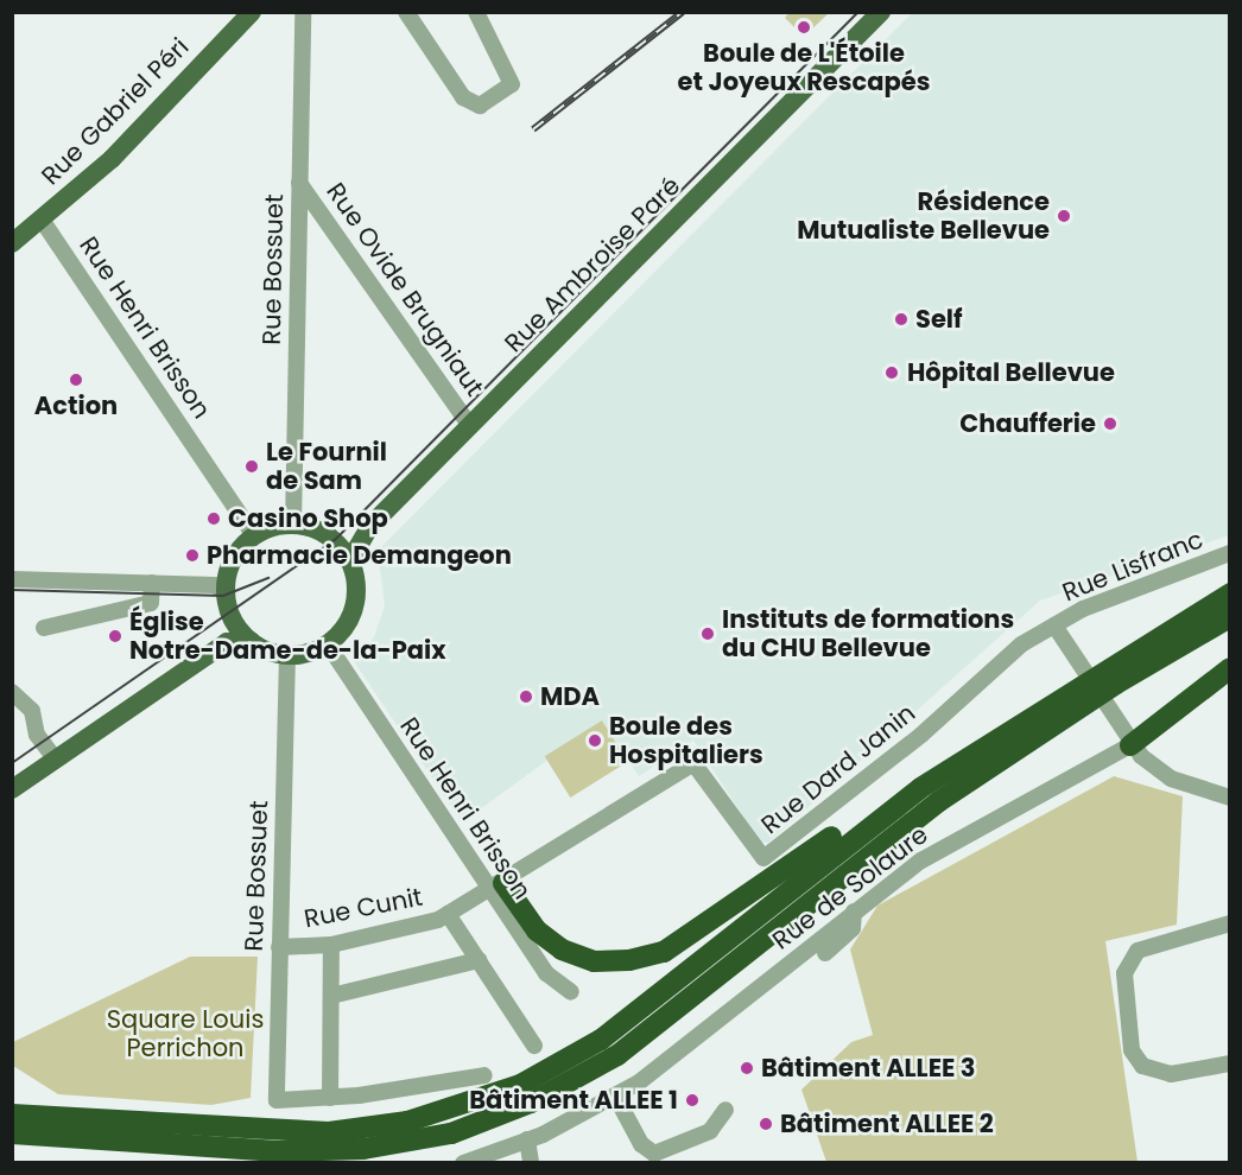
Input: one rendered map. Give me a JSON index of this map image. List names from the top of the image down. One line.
{"streets":{"main road":["Rue Gabriel Péri","Rue Ambroise Paré"],"street":["Rue Bossuet","Rue Ovide Brugniaut","Rue Henri Brisson","Rue Lisfranc","Rue Dard Janin","Rue de Solaure","Rue Cunit"]},"crossings":[["Rue Gabriel Péri","Rue Henri Brisson"],["Rue Ambroise Paré","Rue Bossuet"],["Rue Ambroise Paré","Rue Ovide Brugniaut"],["Rue Ambroise Paré","Rue Henri Brisson"],["Rue Bossuet","Rue Ovide Brugniaut"],["Rue Bossuet","Rue Henri Brisson"],["Rue Bossuet","Rue Cunit"],["Rue Henri Brisson","Rue Dard Janin"],["Rue Henri Brisson","Rue Cunit"],["Rue Lisfranc","Rue Dard Janin"],["Rue Dard Janin","Rue Cunit"]],"parks":["Square Louis Perrichon"],"places":["Boule de L'Étoile et Joyeux Rescapés","Résidence Mutualiste Bellevue","Self","Hôpital Bellevue","Action","Chaufferie","Le Fournil de Sam","Casino Shop","Pharmacie Demangeon","Instituts de formations du CHU Bellevue","Église Notre-Dame-de-la-Paix","MDA","Boule des Hospitaliers","Bâtiment ALLEE 3","Bâtiment ALLEE 1","Bâtiment ALLEE 2"]}
